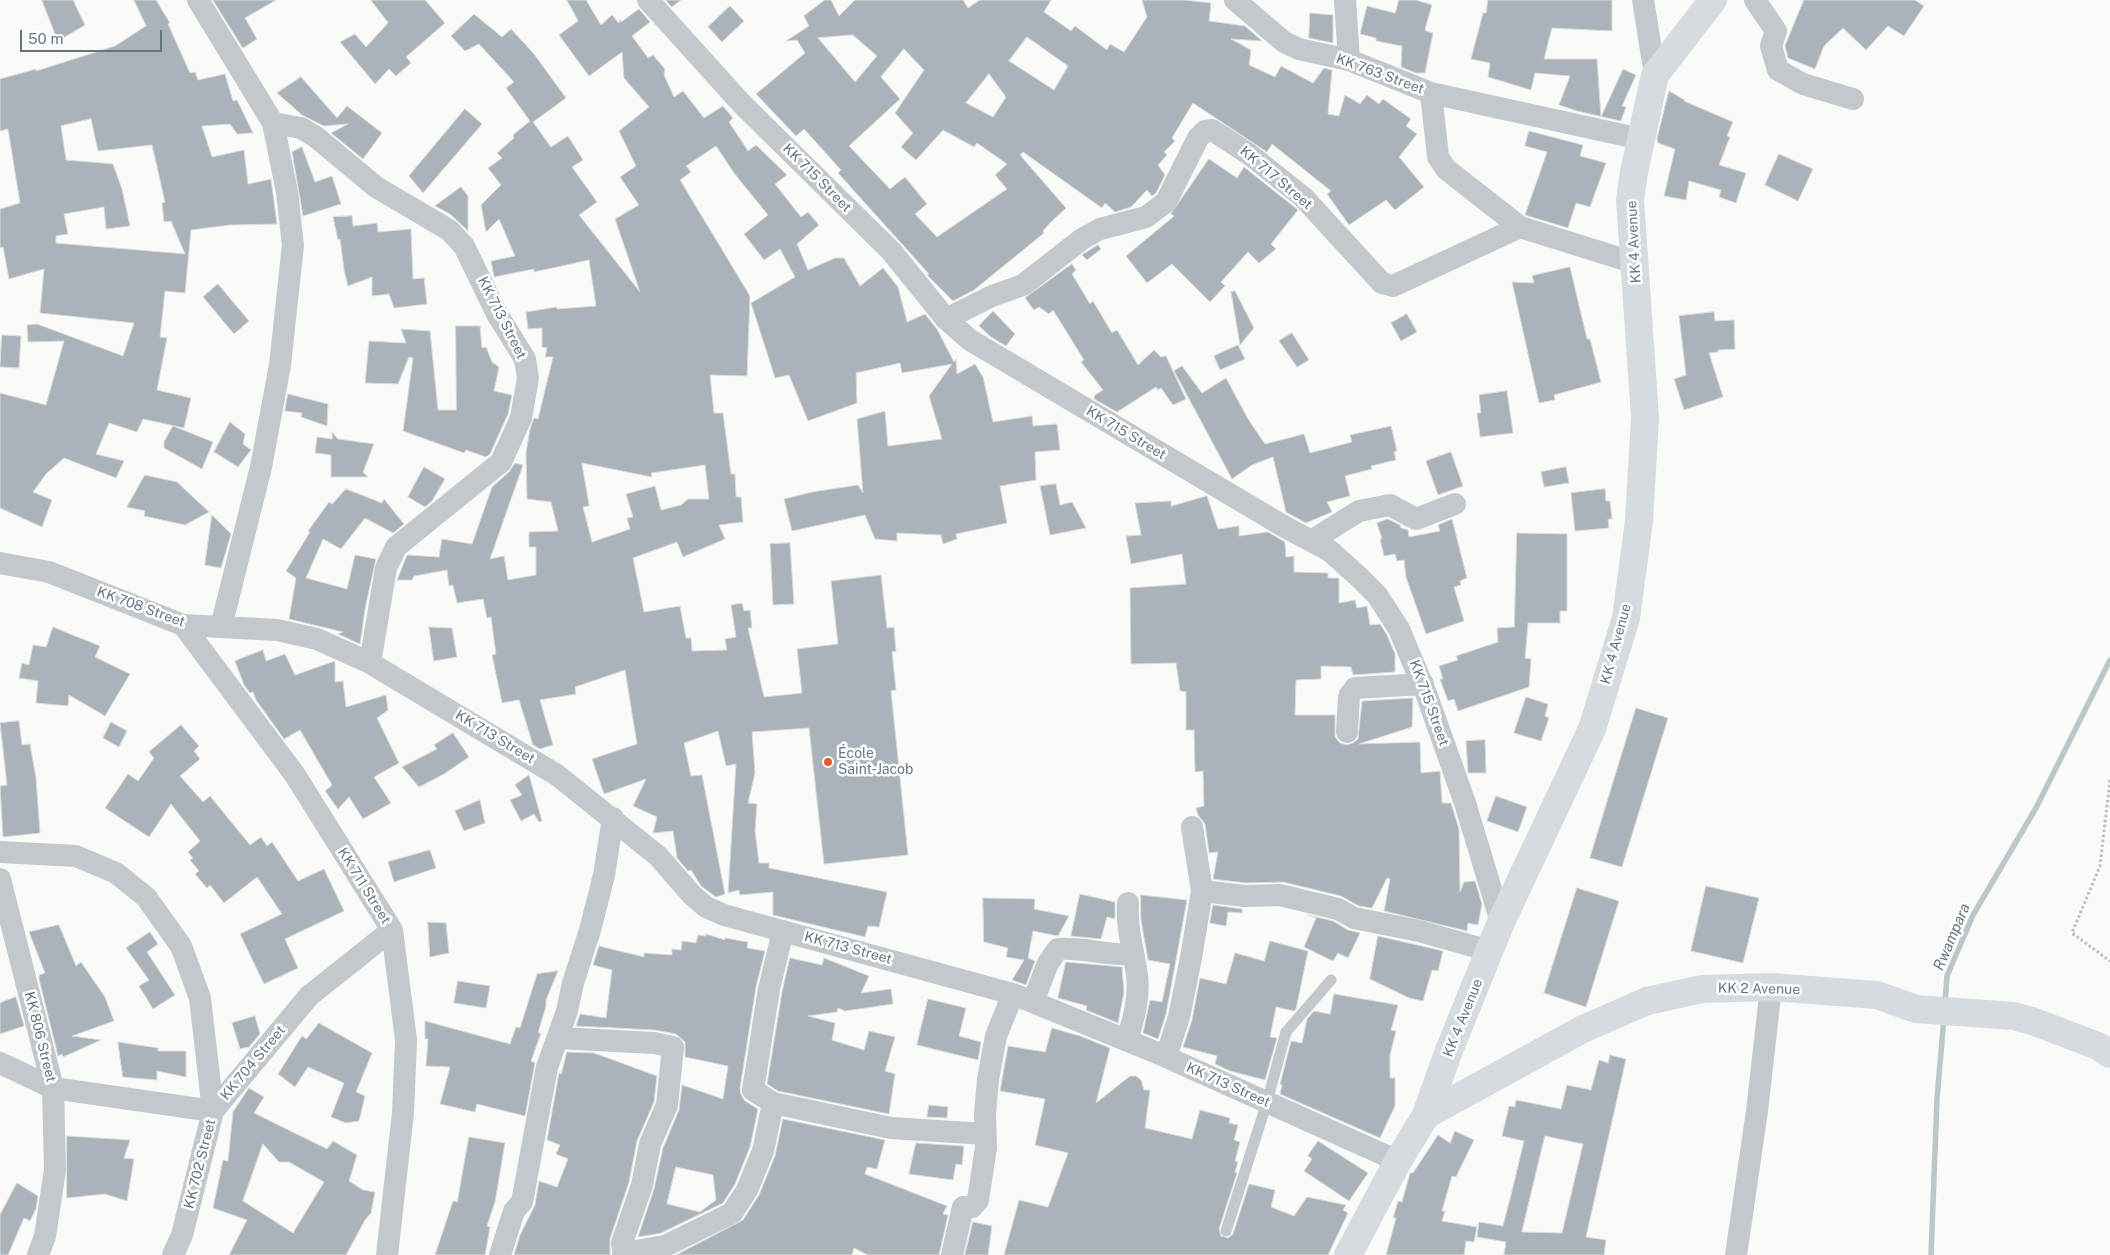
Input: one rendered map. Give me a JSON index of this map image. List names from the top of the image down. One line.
{"streets":{"main road":["KK 4 Avenue","KK 2 Avenue"],"street":["KK 763 Street","KK 715 Street","KK 717 Street","KK 713 Street","KK 708 Street","KK 711 Street","KK 806 Street","KK 704 Street","KK 702 Street"]},"crossings":[["KK 763 Street","KK 717 Street"],["KK 715 Street","KK 717 Street"],["KK 715 Street","KK 4 Avenue"],["KK 4 Avenue","KK 713 Street"],["KK 4 Avenue","KK 2 Avenue"],["KK 713 Street","KK 708 Street"],["KK 708 Street","KK 711 Street"],["KK 711 Street","KK 704 Street"],["KK 806 Street","KK 704 Street"],["KK 704 Street","KK 702 Street"]],"water":["Rwampara"],"places":["École Saint-Jacob"],"scale_bar":"50 m"}
